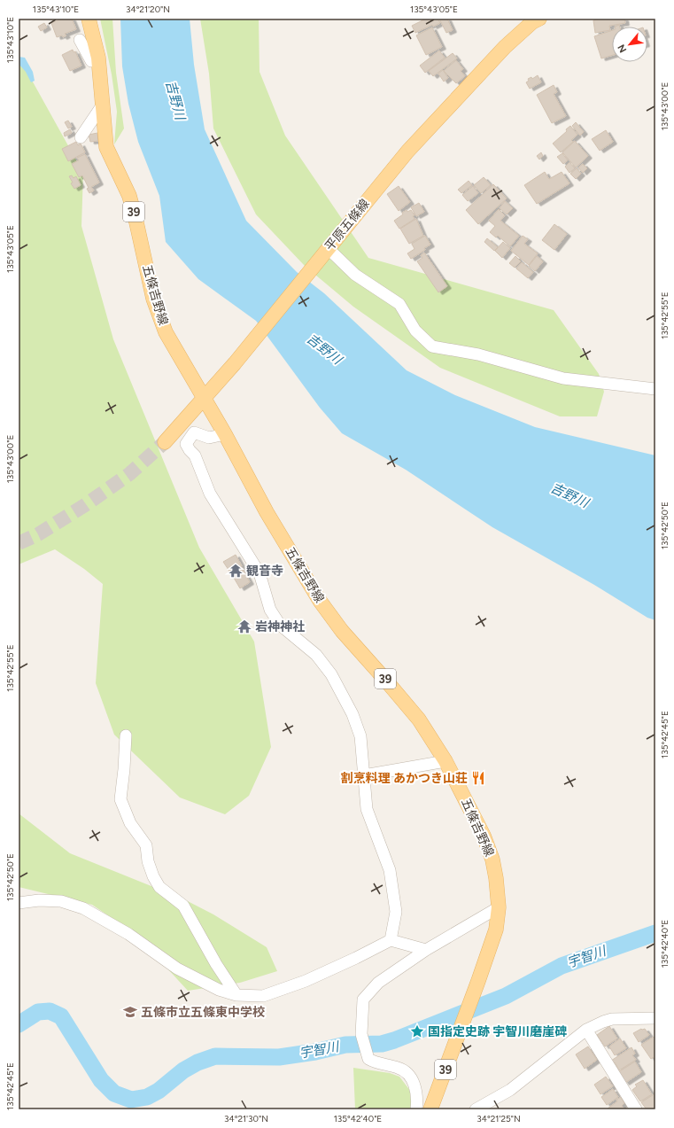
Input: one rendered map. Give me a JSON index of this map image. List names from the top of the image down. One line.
{"streets":{"main road":["39","平原五條線","五條吉野線"]},"crossings":[["平原五條線","五條吉野線"]],"water":["吉野川","宇智川"],"places":{"temple":["観音寺","岩神神社"],"restaurant":["割烹料理 あかつき山荘"],"school or university":["五條市立五條東中学校"],"place":["国指定史跡 宇智川磨崖碑"]},"north":"bottom left","coordinates":["135°43'10\"E","34°21'20\"N","135°43'05\"E","135°43'00\"E","135°42'55\"E","135°42'50\"E","135°42'45\"E","135°42'40\"E","34°21'30\"N","34°21'25\"N"]}
